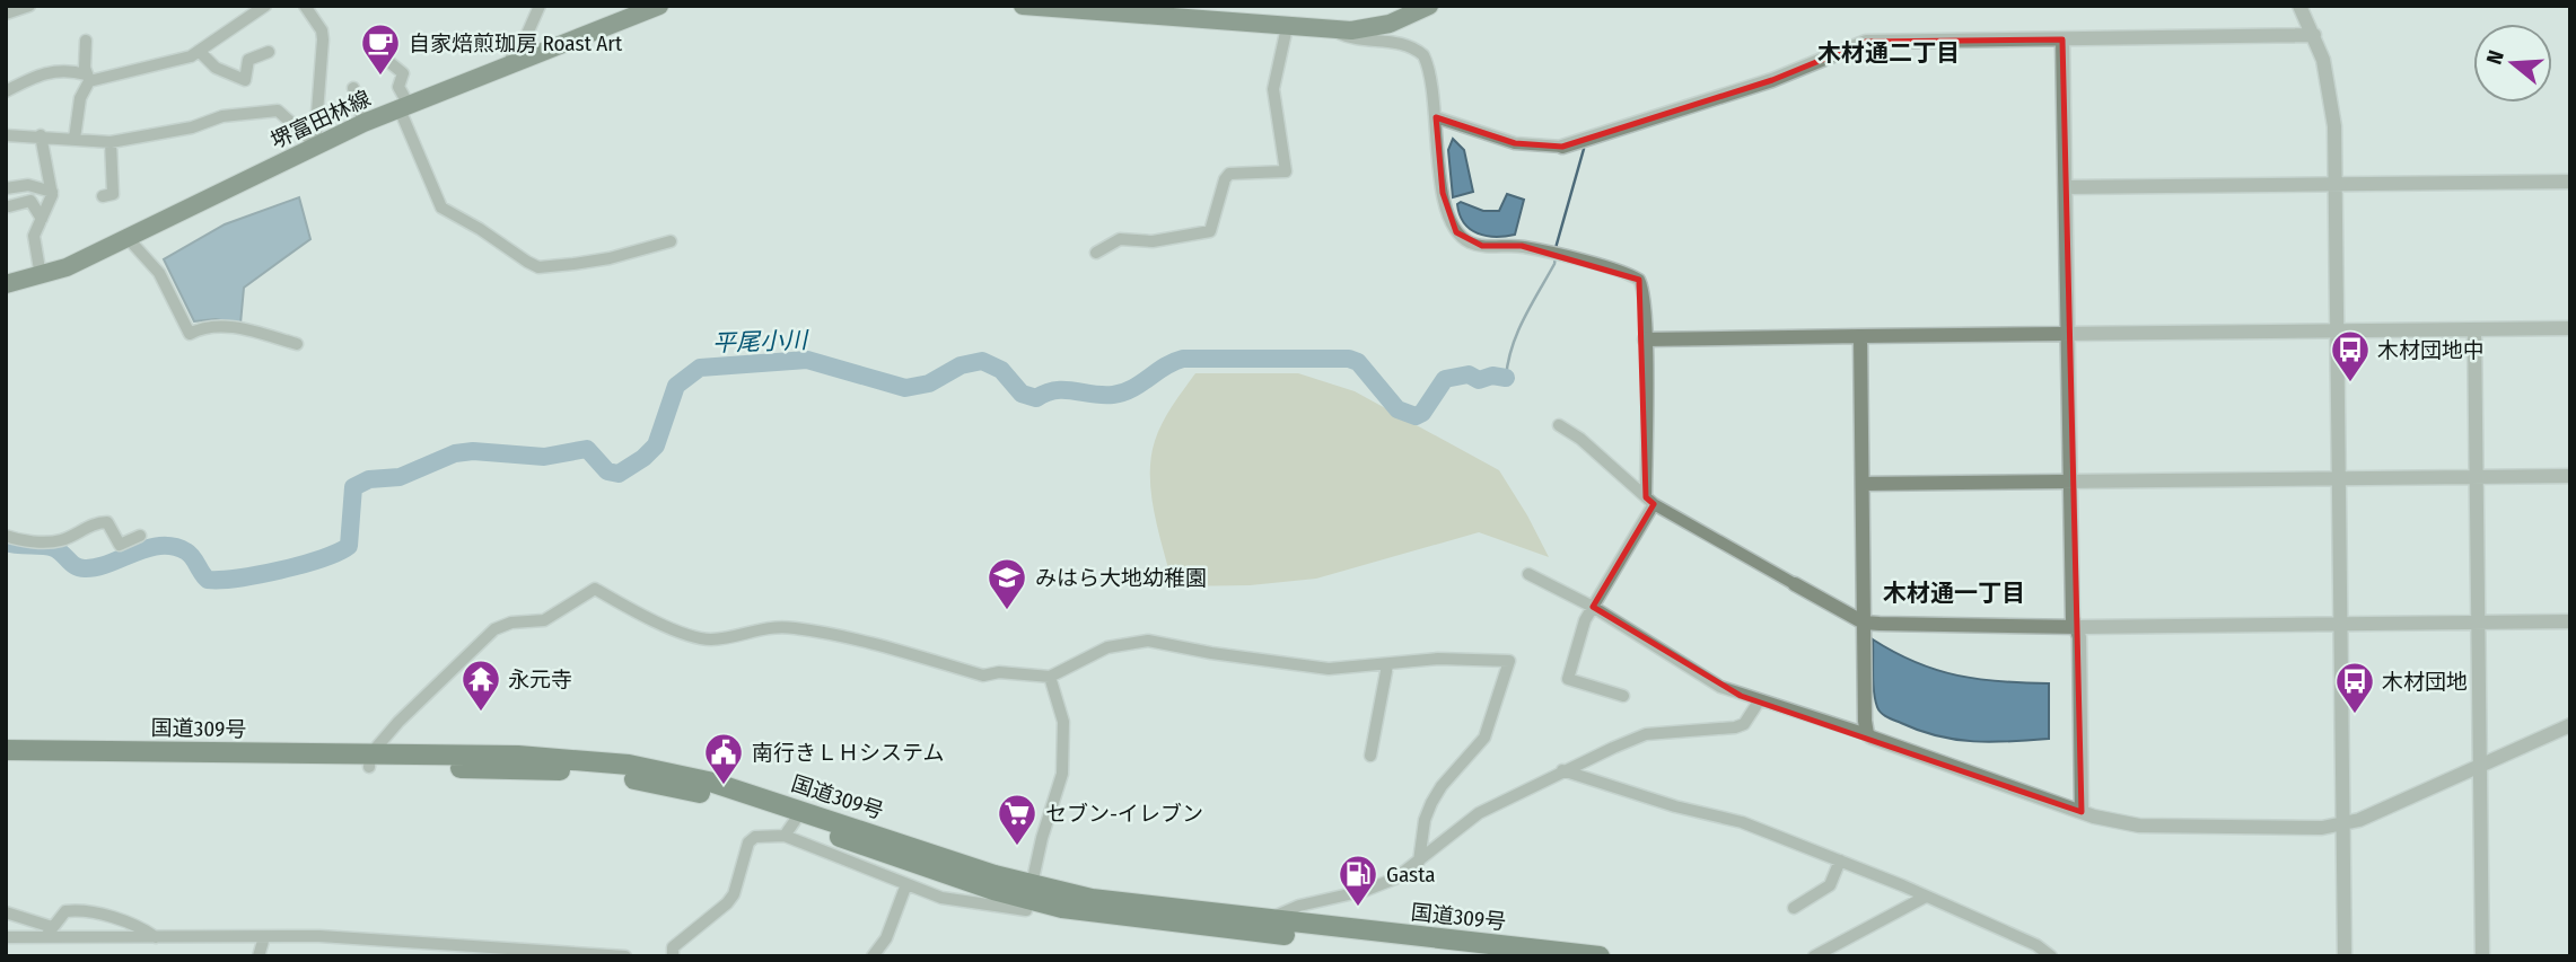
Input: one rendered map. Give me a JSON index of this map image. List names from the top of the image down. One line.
{"streets":{"highway":["国道309号"],"main road":["堺富田林線"]},"districts":["木材通二丁目","木材通一丁目"],"water":["平尾小川"],"places":{"cafe":["自家焙煎珈房 Roast Art"],"bus stop":["木材団地中","木材団地"],"school or university":["みはら大地幼稚園"],"temple":["永元寺"],"public building":["南行きＬＨシステム"],"supermarket":["セブン-イレブン"],"fuel station":["Gasta"]},"north":"left"}
